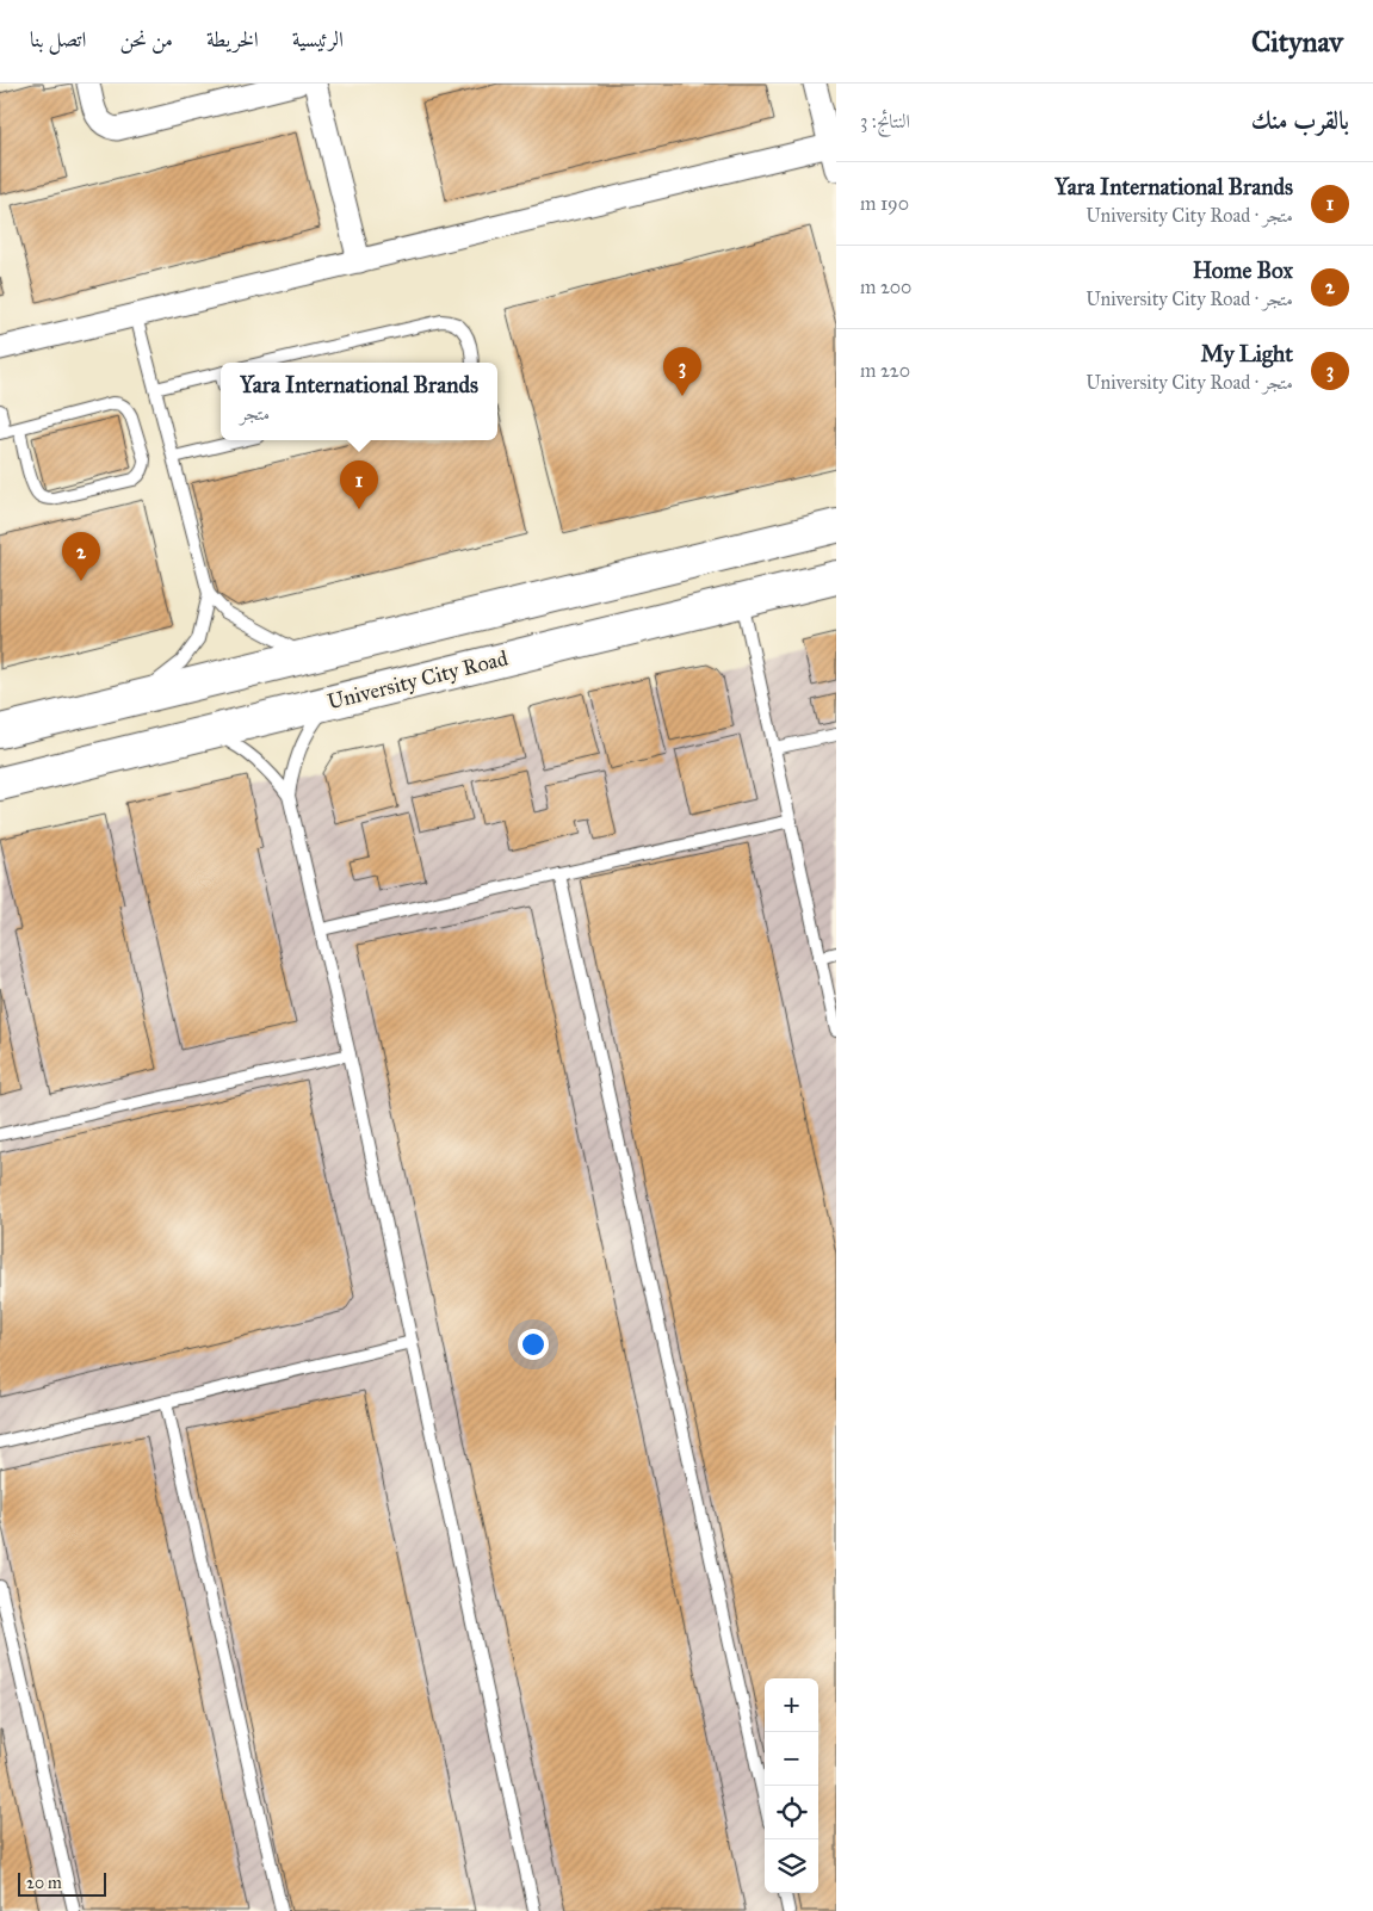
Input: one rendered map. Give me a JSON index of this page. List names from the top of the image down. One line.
{"streets":{"main road":["University City Road"]},"scale_bar":"20 m","page":{"header":"Citynav","nav":["الرئيسية","الخريطة","من نحن","اتصل بنا"],"heading":["بالقرب منك","النتائج: 3"],"list":[{"mark":"1","name":"Yara International Brands","note":"متجر · University City Road","value":"190 m"},{"mark":"2","name":"Home Box","note":"متجر · University City Road","value":"200 m"},{"mark":"3","name":"My Light","note":"متجر · University City Road","value":"220 m"}],"pins":["3","1","2"],"popup":["Yara International Brands","متجر"],"map_buttons":["+","−"],"scale":"20 m"}}
